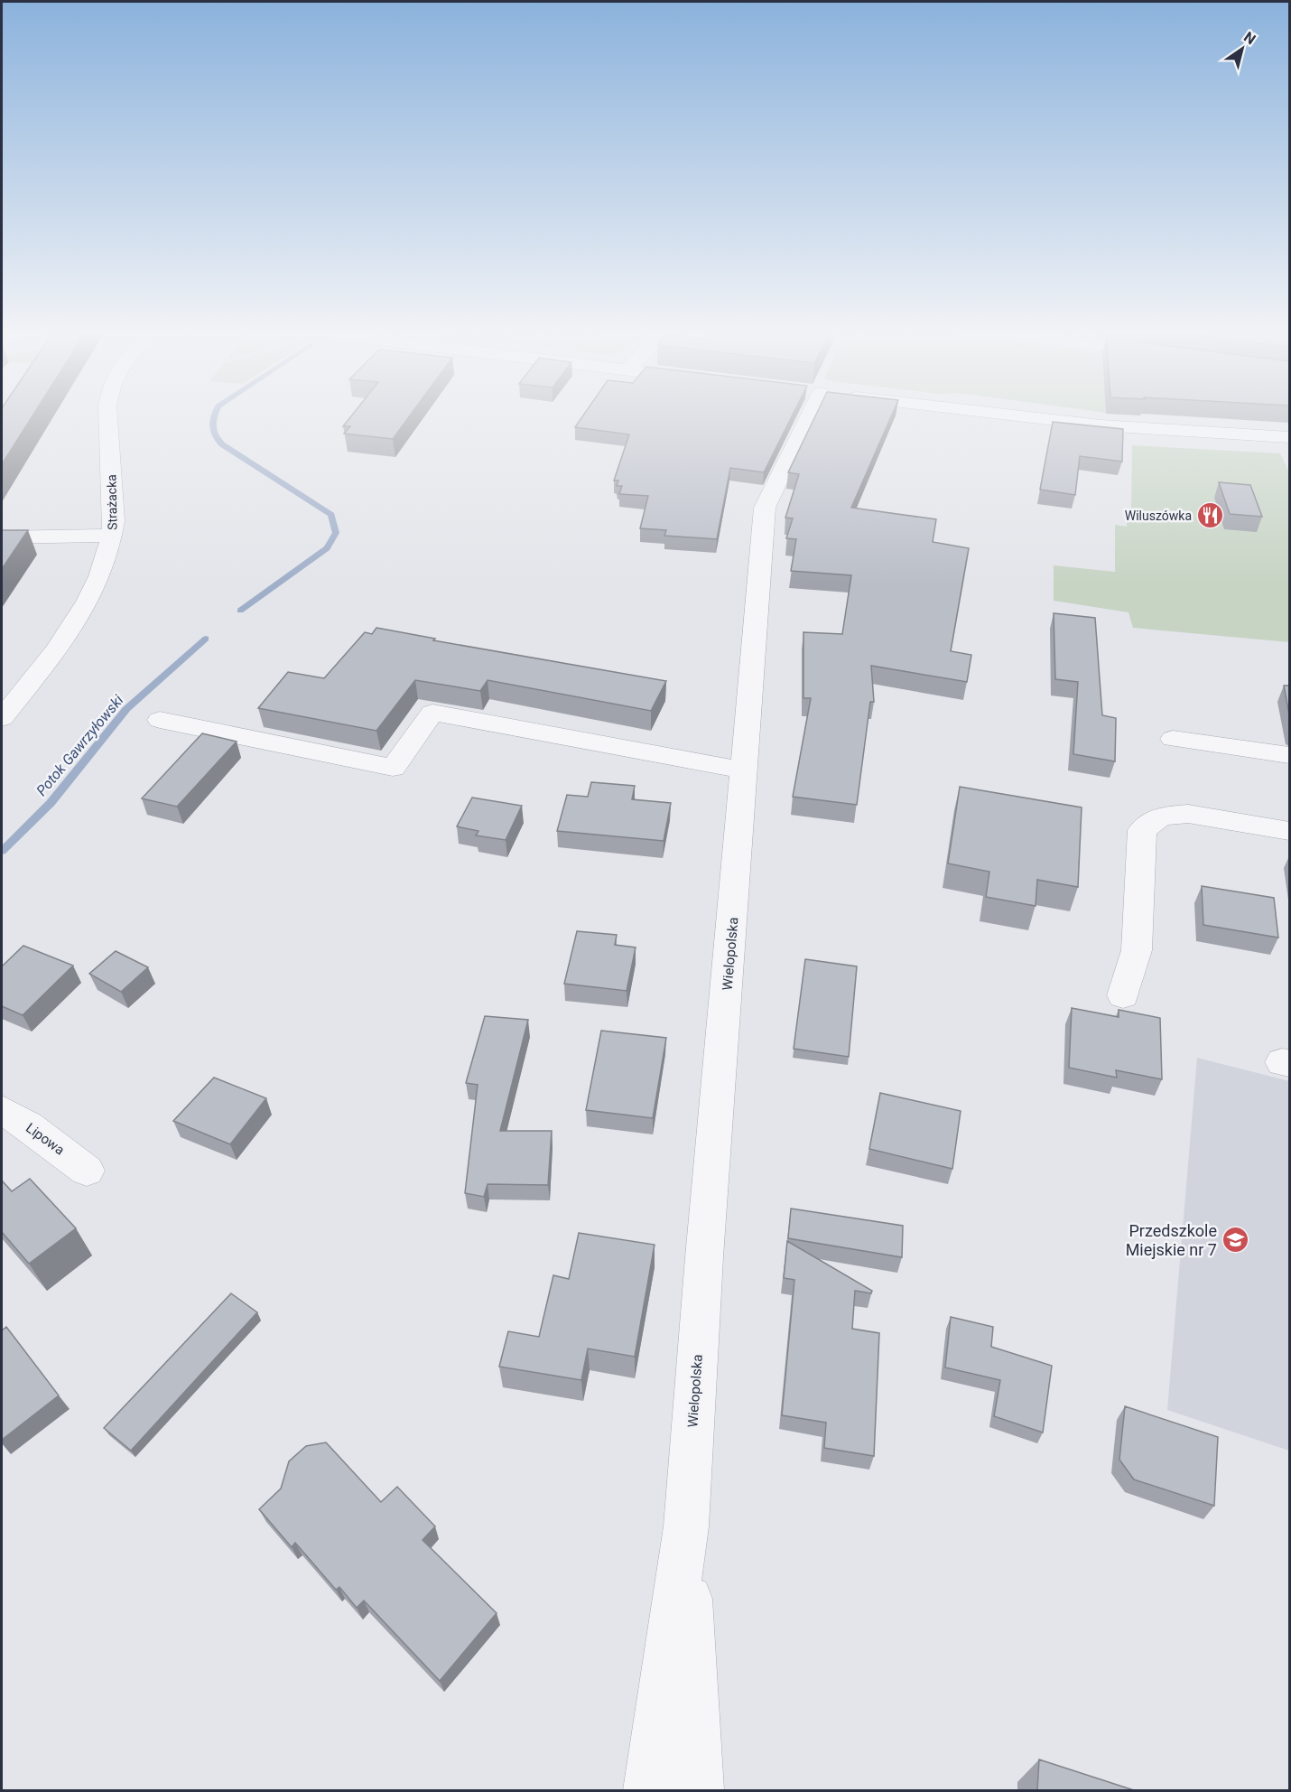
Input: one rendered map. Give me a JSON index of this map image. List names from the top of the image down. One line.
{"streets":{"street":["Strażacka","Wielopolska","Lipowa"]},"water":["Potok Gawrzyłowski"],"places":{"restaurant":["Wiluszówka"],"school or university":["Przedszkole Miejskie nr 7"]},"north":"top right"}
